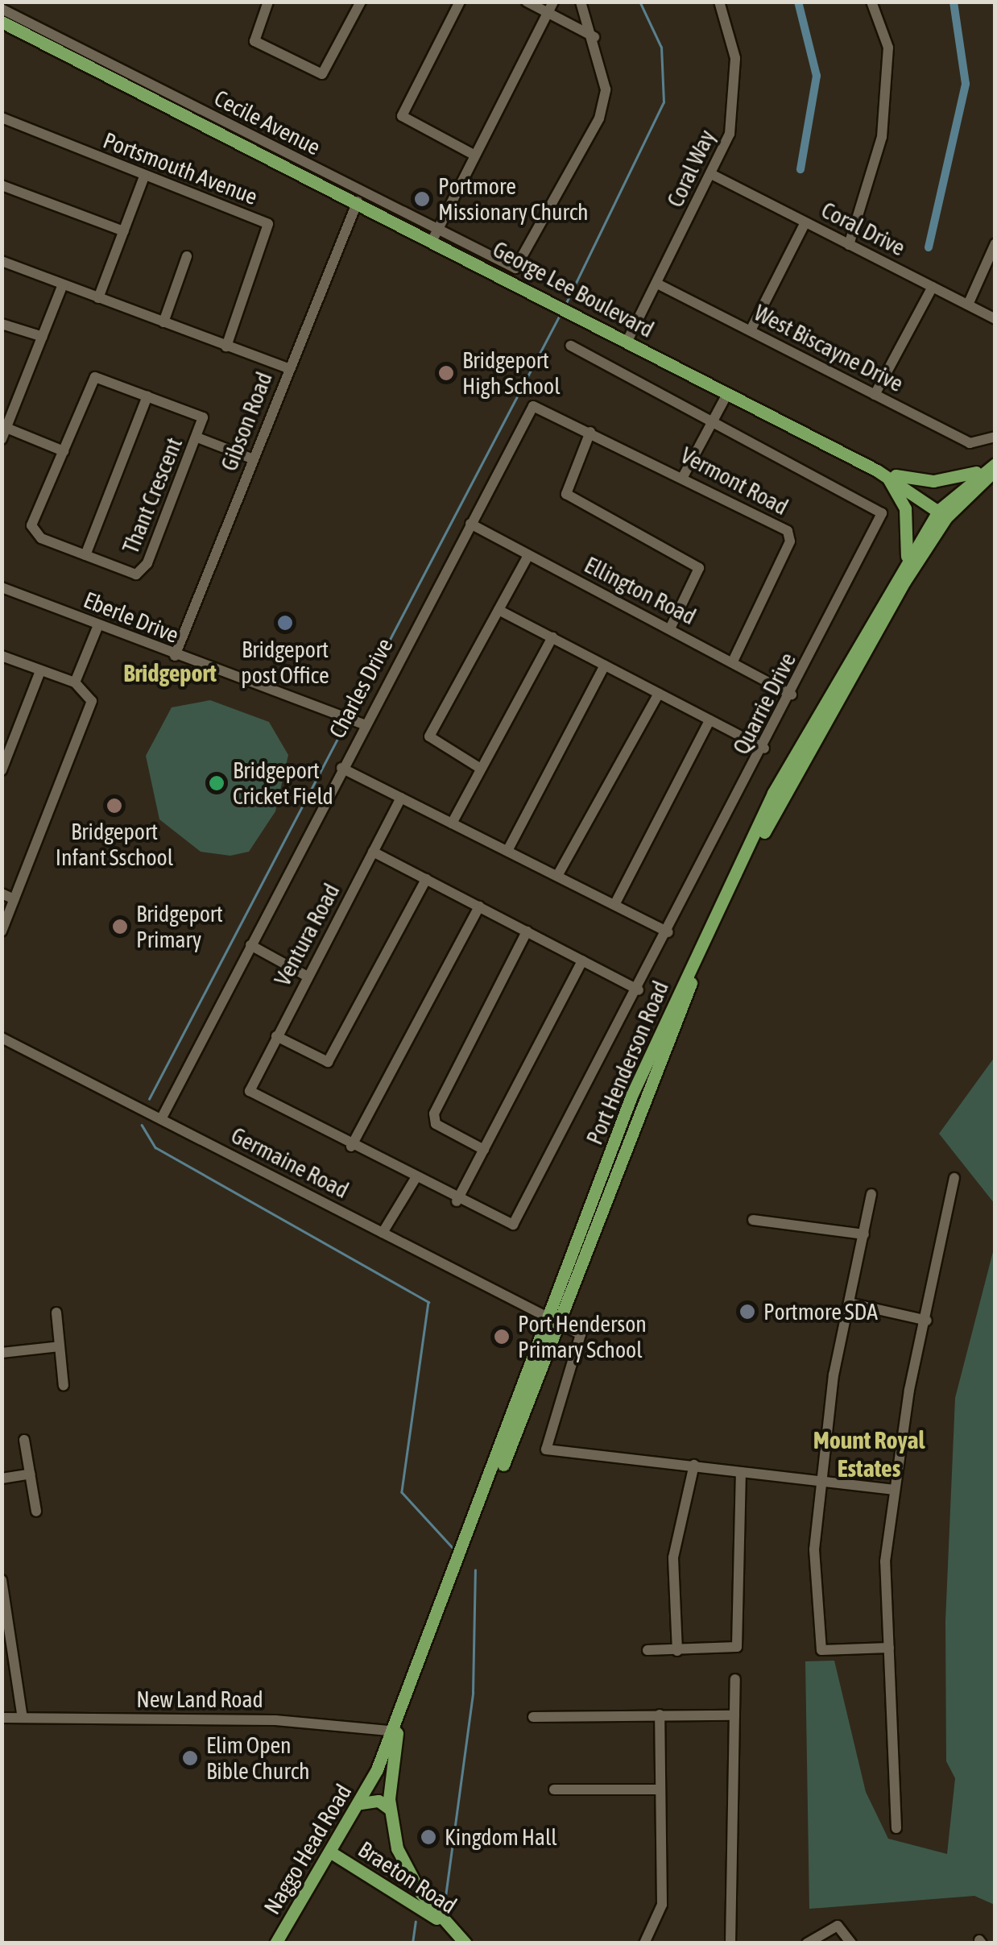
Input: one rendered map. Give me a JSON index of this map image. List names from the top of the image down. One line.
{"streets":{"main road":["George Lee Boulevard","Port Henderson Road","Naggo Head Road","Braeton Road"],"street":["Cecile Avenue","Portsmouth Avenue","Coral Way","Coral Drive","West Biscayne Drive","Gibson Road","Vermont Road","Thant Crescent","Ellington Road","Eberle Drive","Charles Drive","Quarrie Drive","Ventura Road","Germaine Road","New Land Road"]},"crossings":[["Cecile Avenue","George Lee Boulevard"],["Coral Way","Coral Drive"],["Coral Way","George Lee Boulevard"],["Coral Way","West Biscayne Drive"],["George Lee Boulevard","Gibson Road"],["George Lee Boulevard","Port Henderson Road"],["Gibson Road","Eberle Drive"],["Vermont Road","Ellington Road"],["Vermont Road","Charles Drive"],["Ellington Road","Charles Drive"],["Ellington Road","Quarrie Drive"],["Eberle Drive","Charles Drive"],["Charles Drive","Germaine Road"],["Port Henderson Road","Germaine Road"],["Port Henderson Road","New Land Road"],["Port Henderson Road","Naggo Head Road"],["Port Henderson Road","Braeton Road"],["New Land Road","Naggo Head Road"],["New Land Road","Braeton Road"],["Naggo Head Road","Braeton Road"]],"districts":["Bridgeport","Mount Royal Estates"],"places":["Portmore Missionary Church","Bridgeport High School","Bridgeport post Office","Bridgeport Cricket Field","Bridgeport Infant Sschool","Bridgeport Primary","Portmore SDA","Port Henderson Primary School","Elim Open Bible Church","Kingdom Hall"]}
